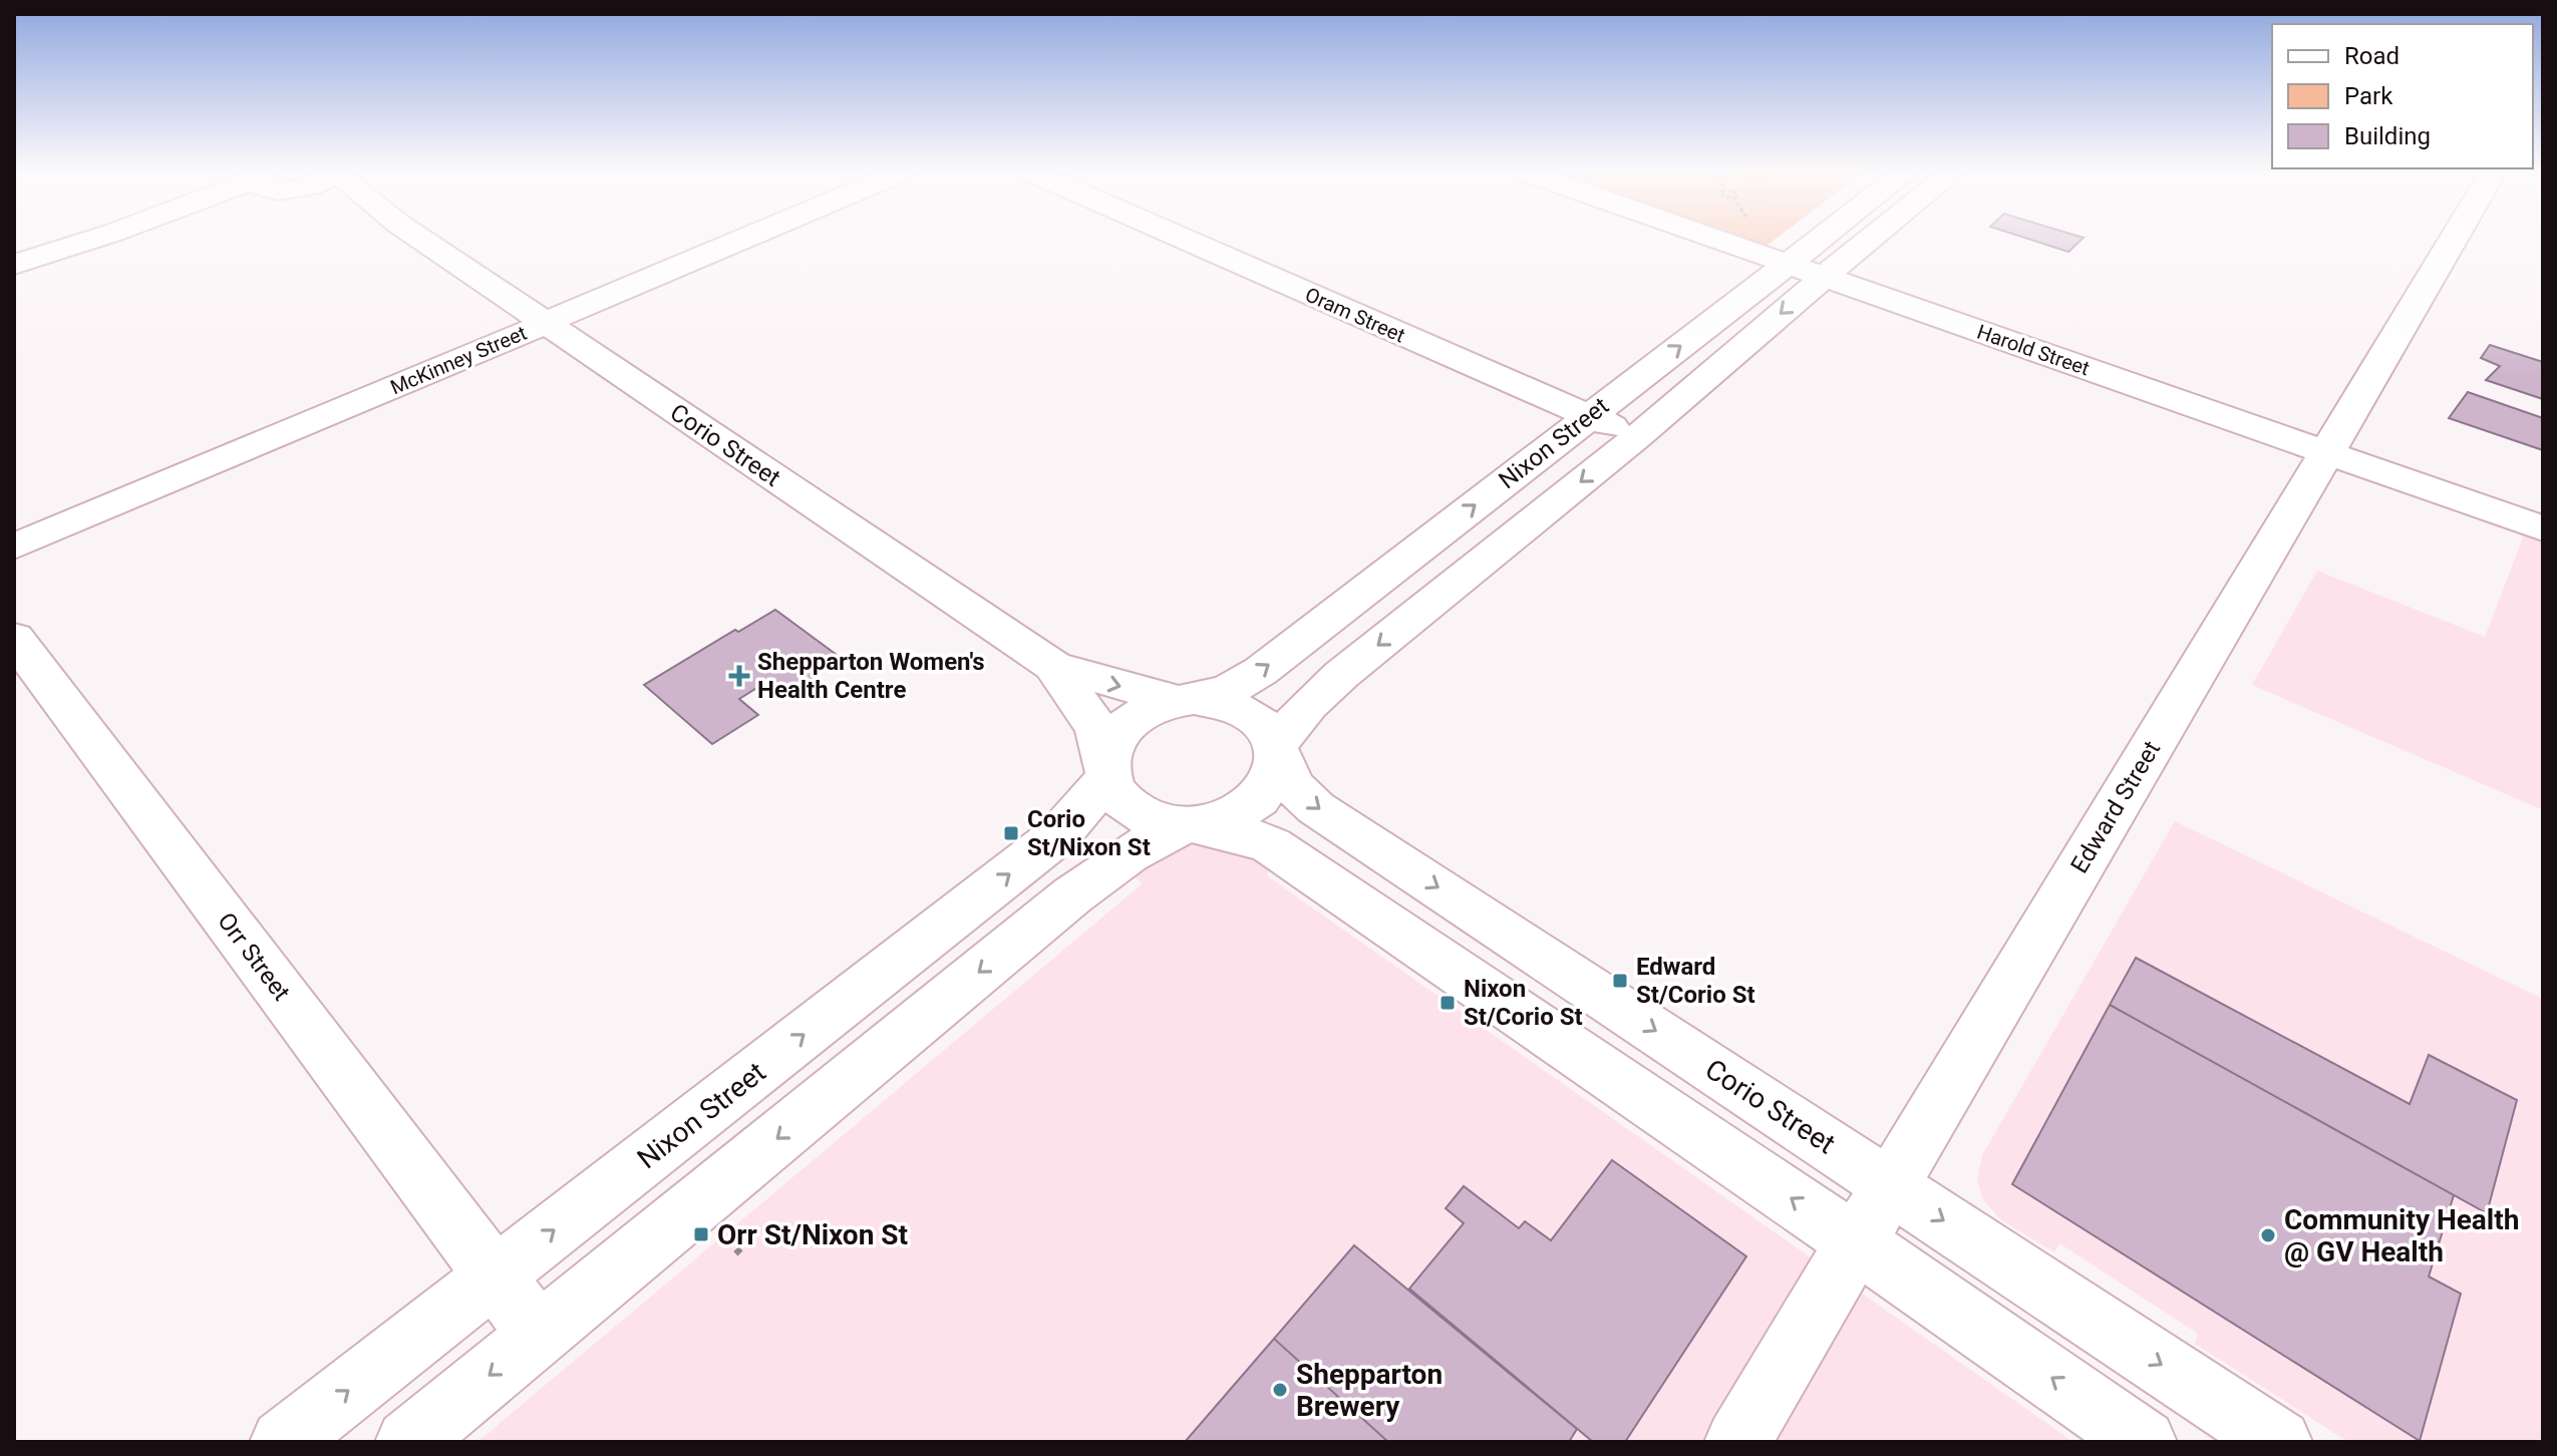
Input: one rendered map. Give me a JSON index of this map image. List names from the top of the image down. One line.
{"streets":{"street":["Oram Street","Harold Street","McKinney Street","Nixon Street","Corio Street","Edward Street","Orr Street"]},"crossings":[["Oram Street","Nixon Street"],["Harold Street","Nixon Street"],["Harold Street","Edward Street"],["McKinney Street","Corio Street"],["Nixon Street","Corio Street"],["Nixon Street","Orr Street"],["Corio Street","Edward Street"]],"places":{"health":["Shepparton Women's Health Centre"],"transit":["Corio St/Nixon St","Edward St/Corio St","Nixon St/Corio St","Orr St/Nixon St"],"other":["Community Health @ GV Health","Shepparton Brewery"]},"legend":["Road","Park","Building"]}
